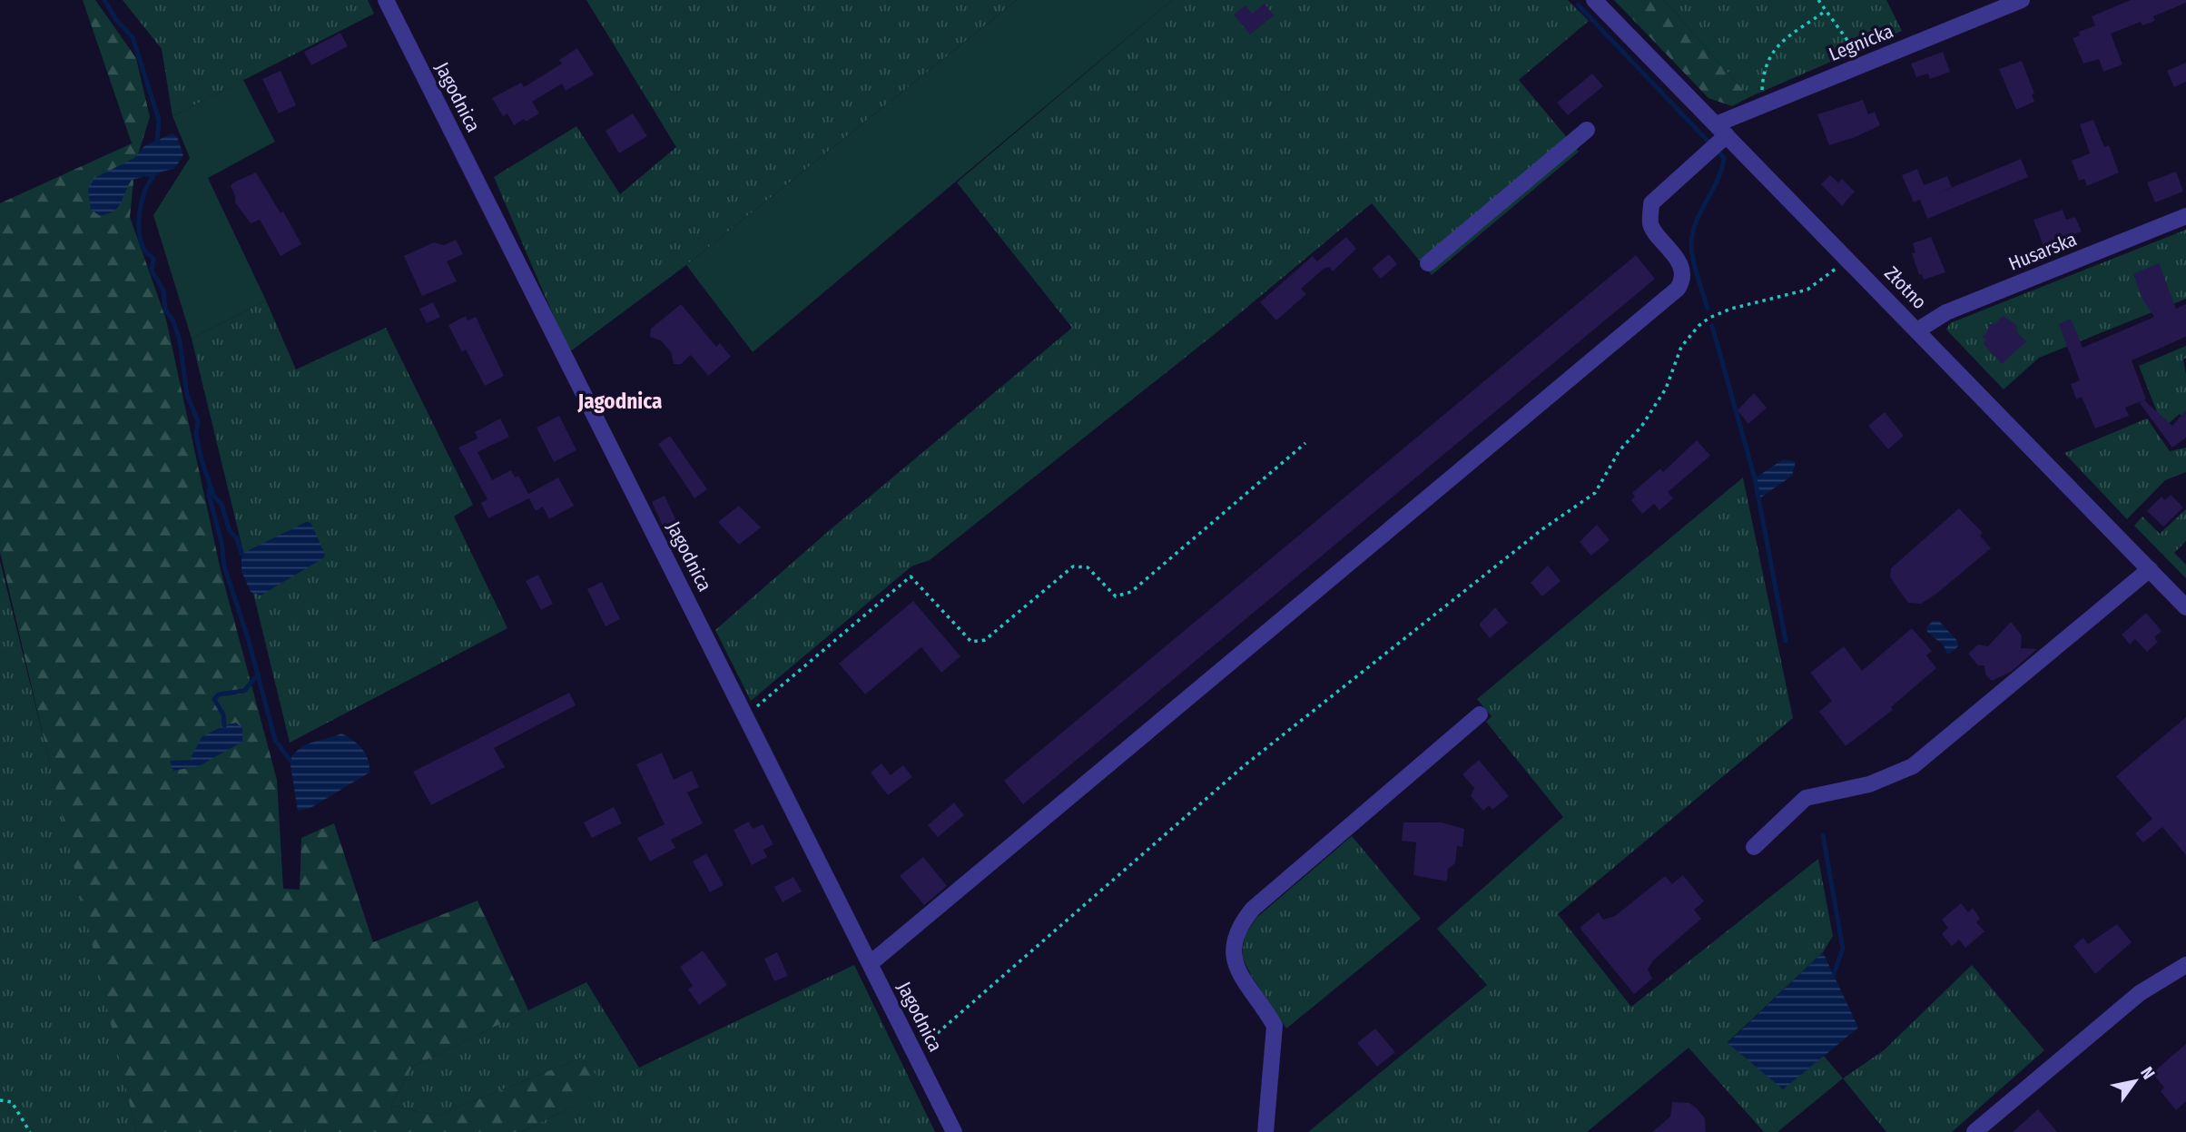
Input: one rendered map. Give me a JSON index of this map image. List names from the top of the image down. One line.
{"streets":{"street":["Legnicka","Jagodnica","Husarska","Złotno"]},"crossings":[["Legnicka","Złotno"],["Husarska","Złotno"]],"districts":["Jagodnica"],"north":"top right"}
